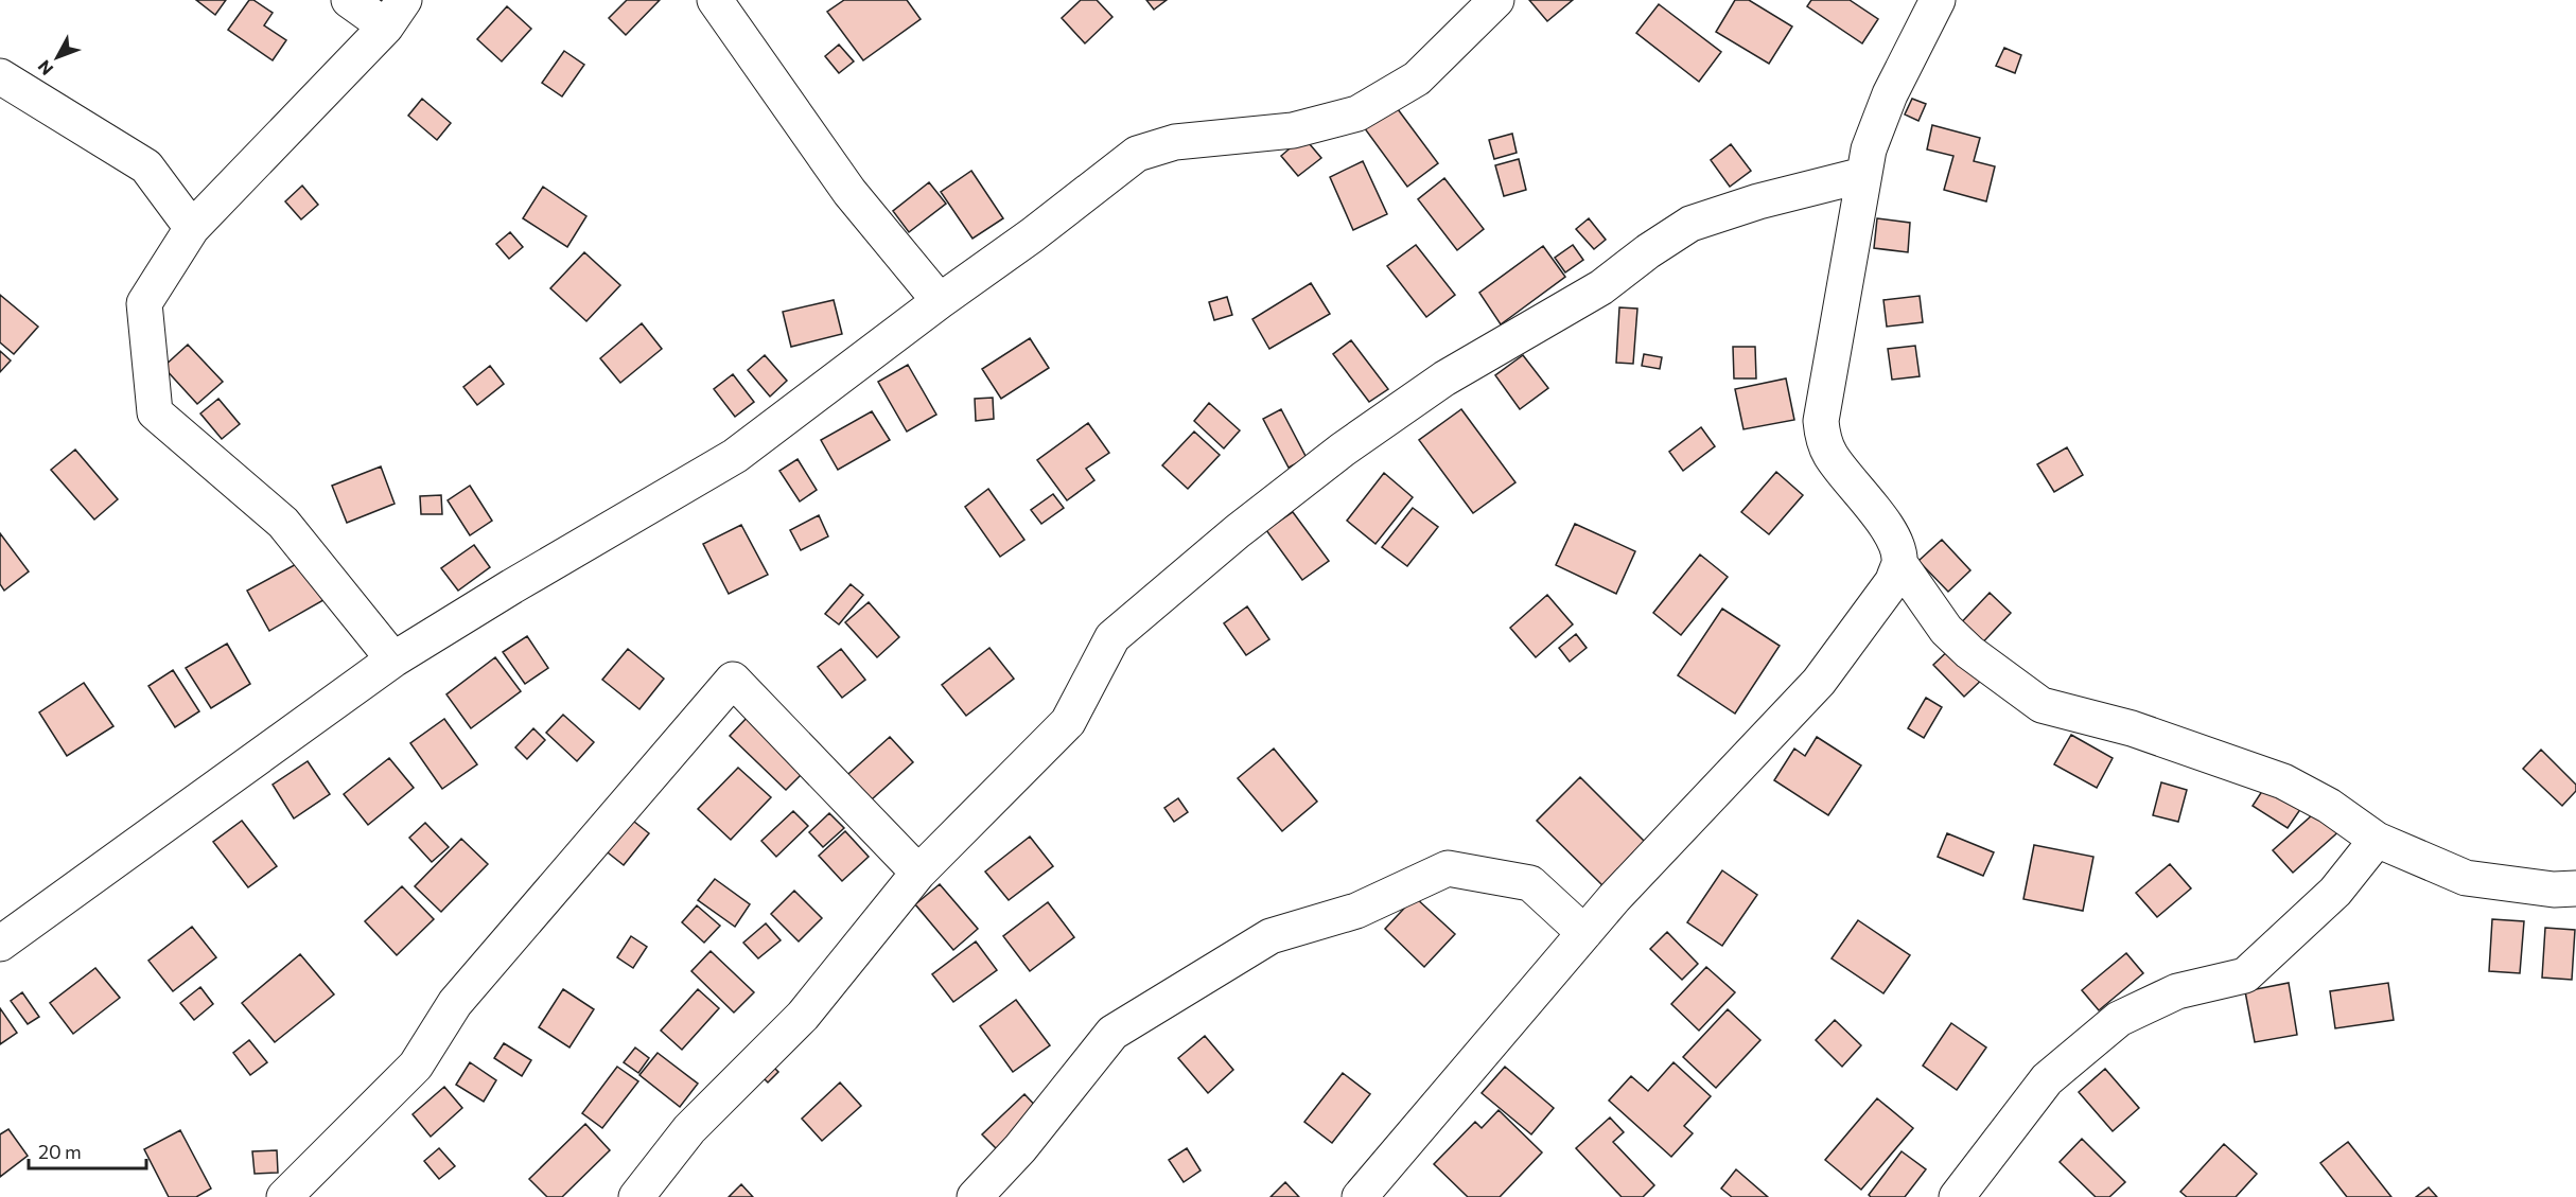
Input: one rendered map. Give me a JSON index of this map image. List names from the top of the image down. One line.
{"scale_bar":"20 m","north":"bottom left"}
